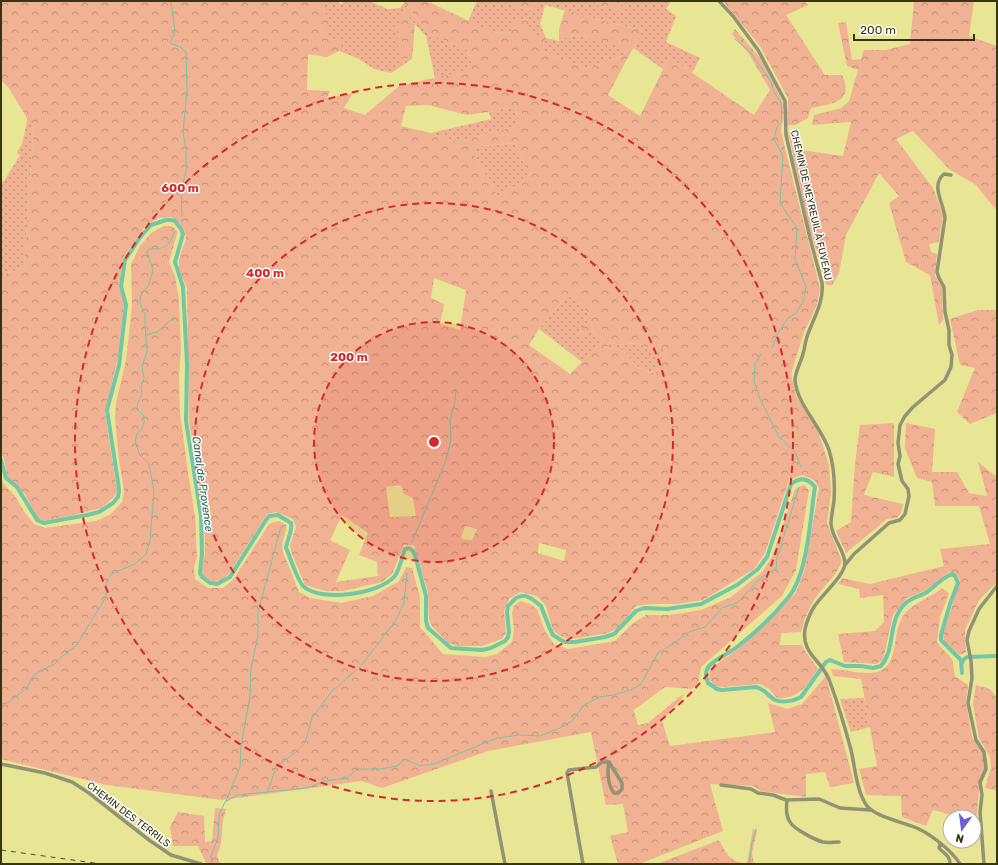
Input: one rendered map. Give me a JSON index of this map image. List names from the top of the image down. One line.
{"streets":{"street":["CHEMIN DE MEYREUIL À FUVEAU","CHEMIN DES TERRILS"]},"water":["Canal de Provence"],"scale_bar":"200 m","north":"bottom","rings":["600 m","400 m","200 m"]}
